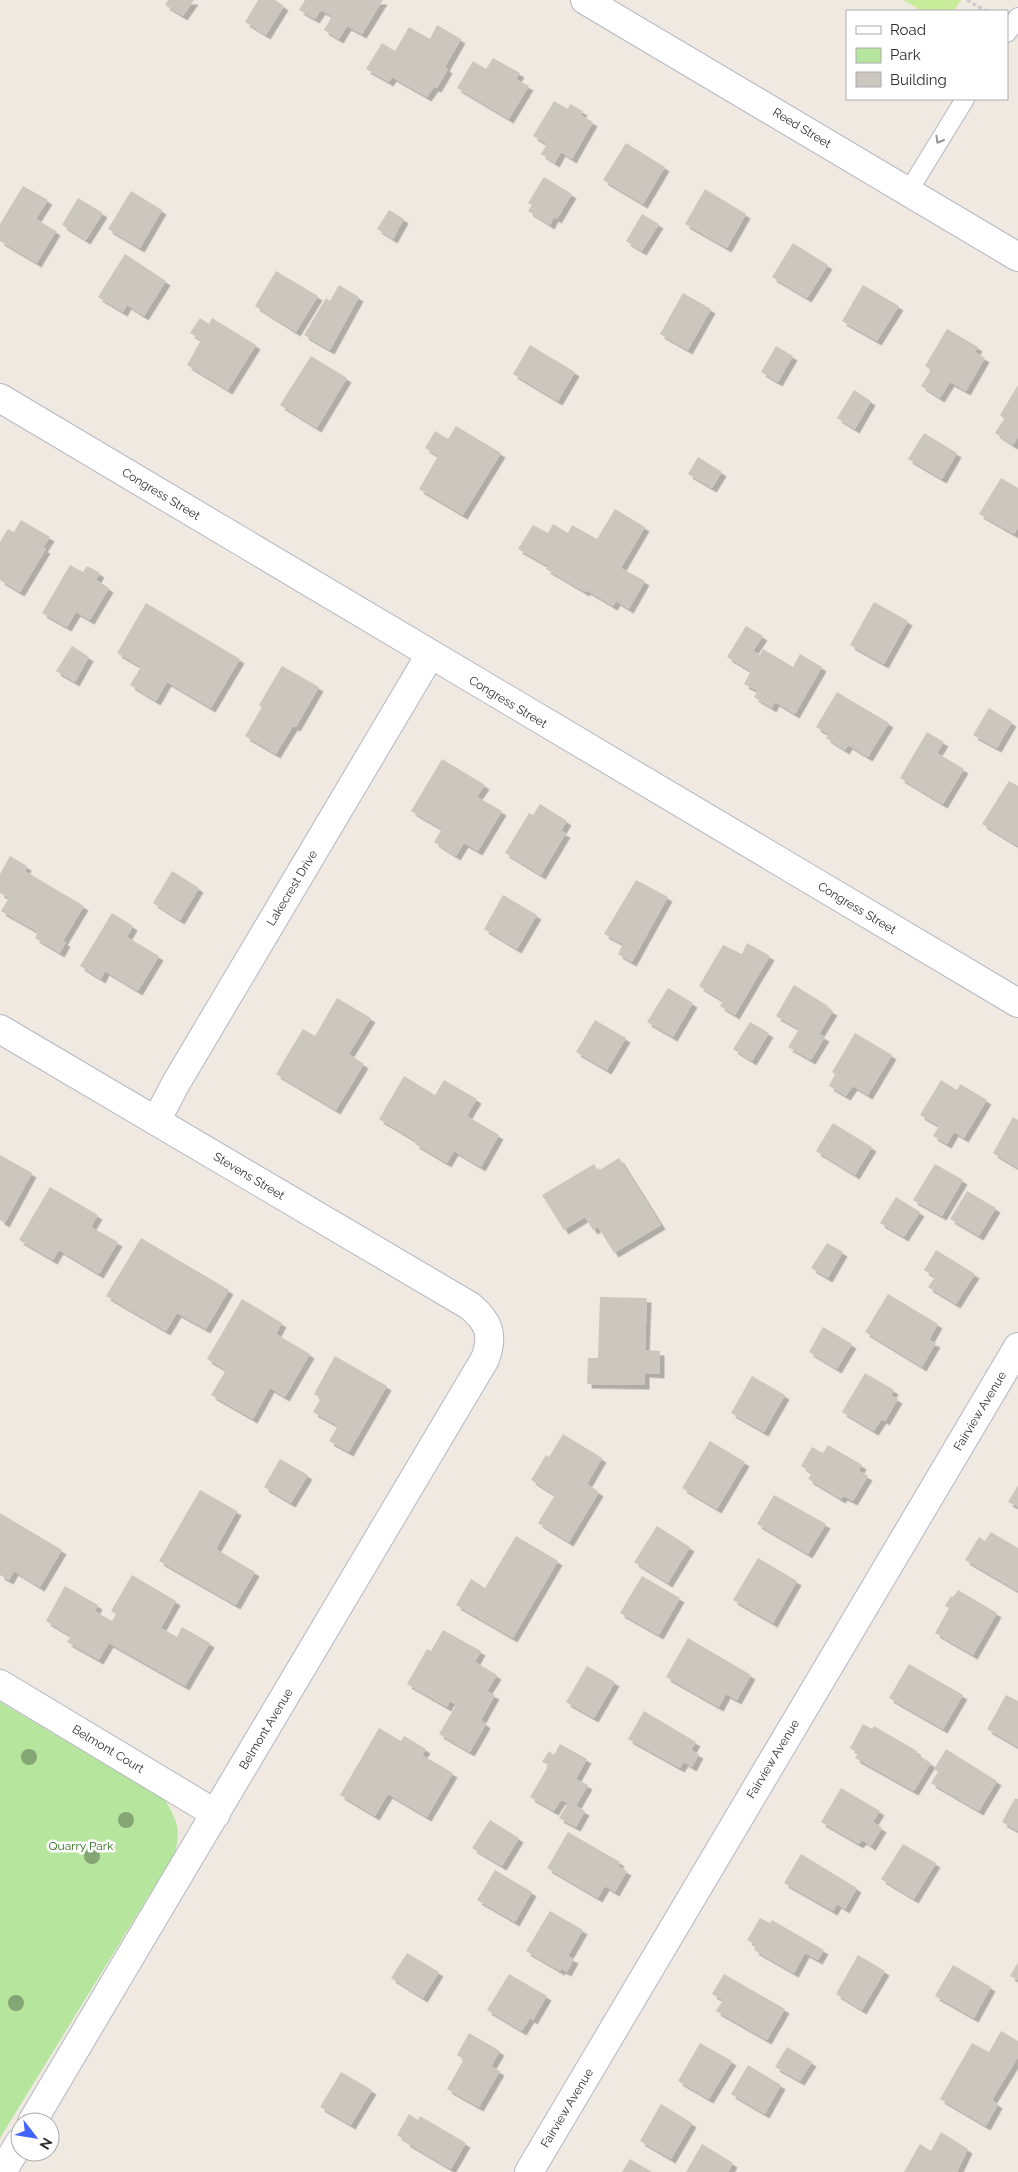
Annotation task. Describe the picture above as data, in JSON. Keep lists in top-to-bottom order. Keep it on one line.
{"streets":{"street":["Reed Street","Congress Street","Lakecrest Drive","Stevens Street","Fairview Avenue","Belmont Avenue","Belmont Court"]},"crossings":[["Congress Street","Lakecrest Drive"],["Lakecrest Drive","Stevens Street"],["Stevens Street","Belmont Avenue"],["Belmont Avenue","Belmont Court"]],"parks":["Quarry Park"],"legend":["Road","Park","Building"],"north":"bottom right"}
